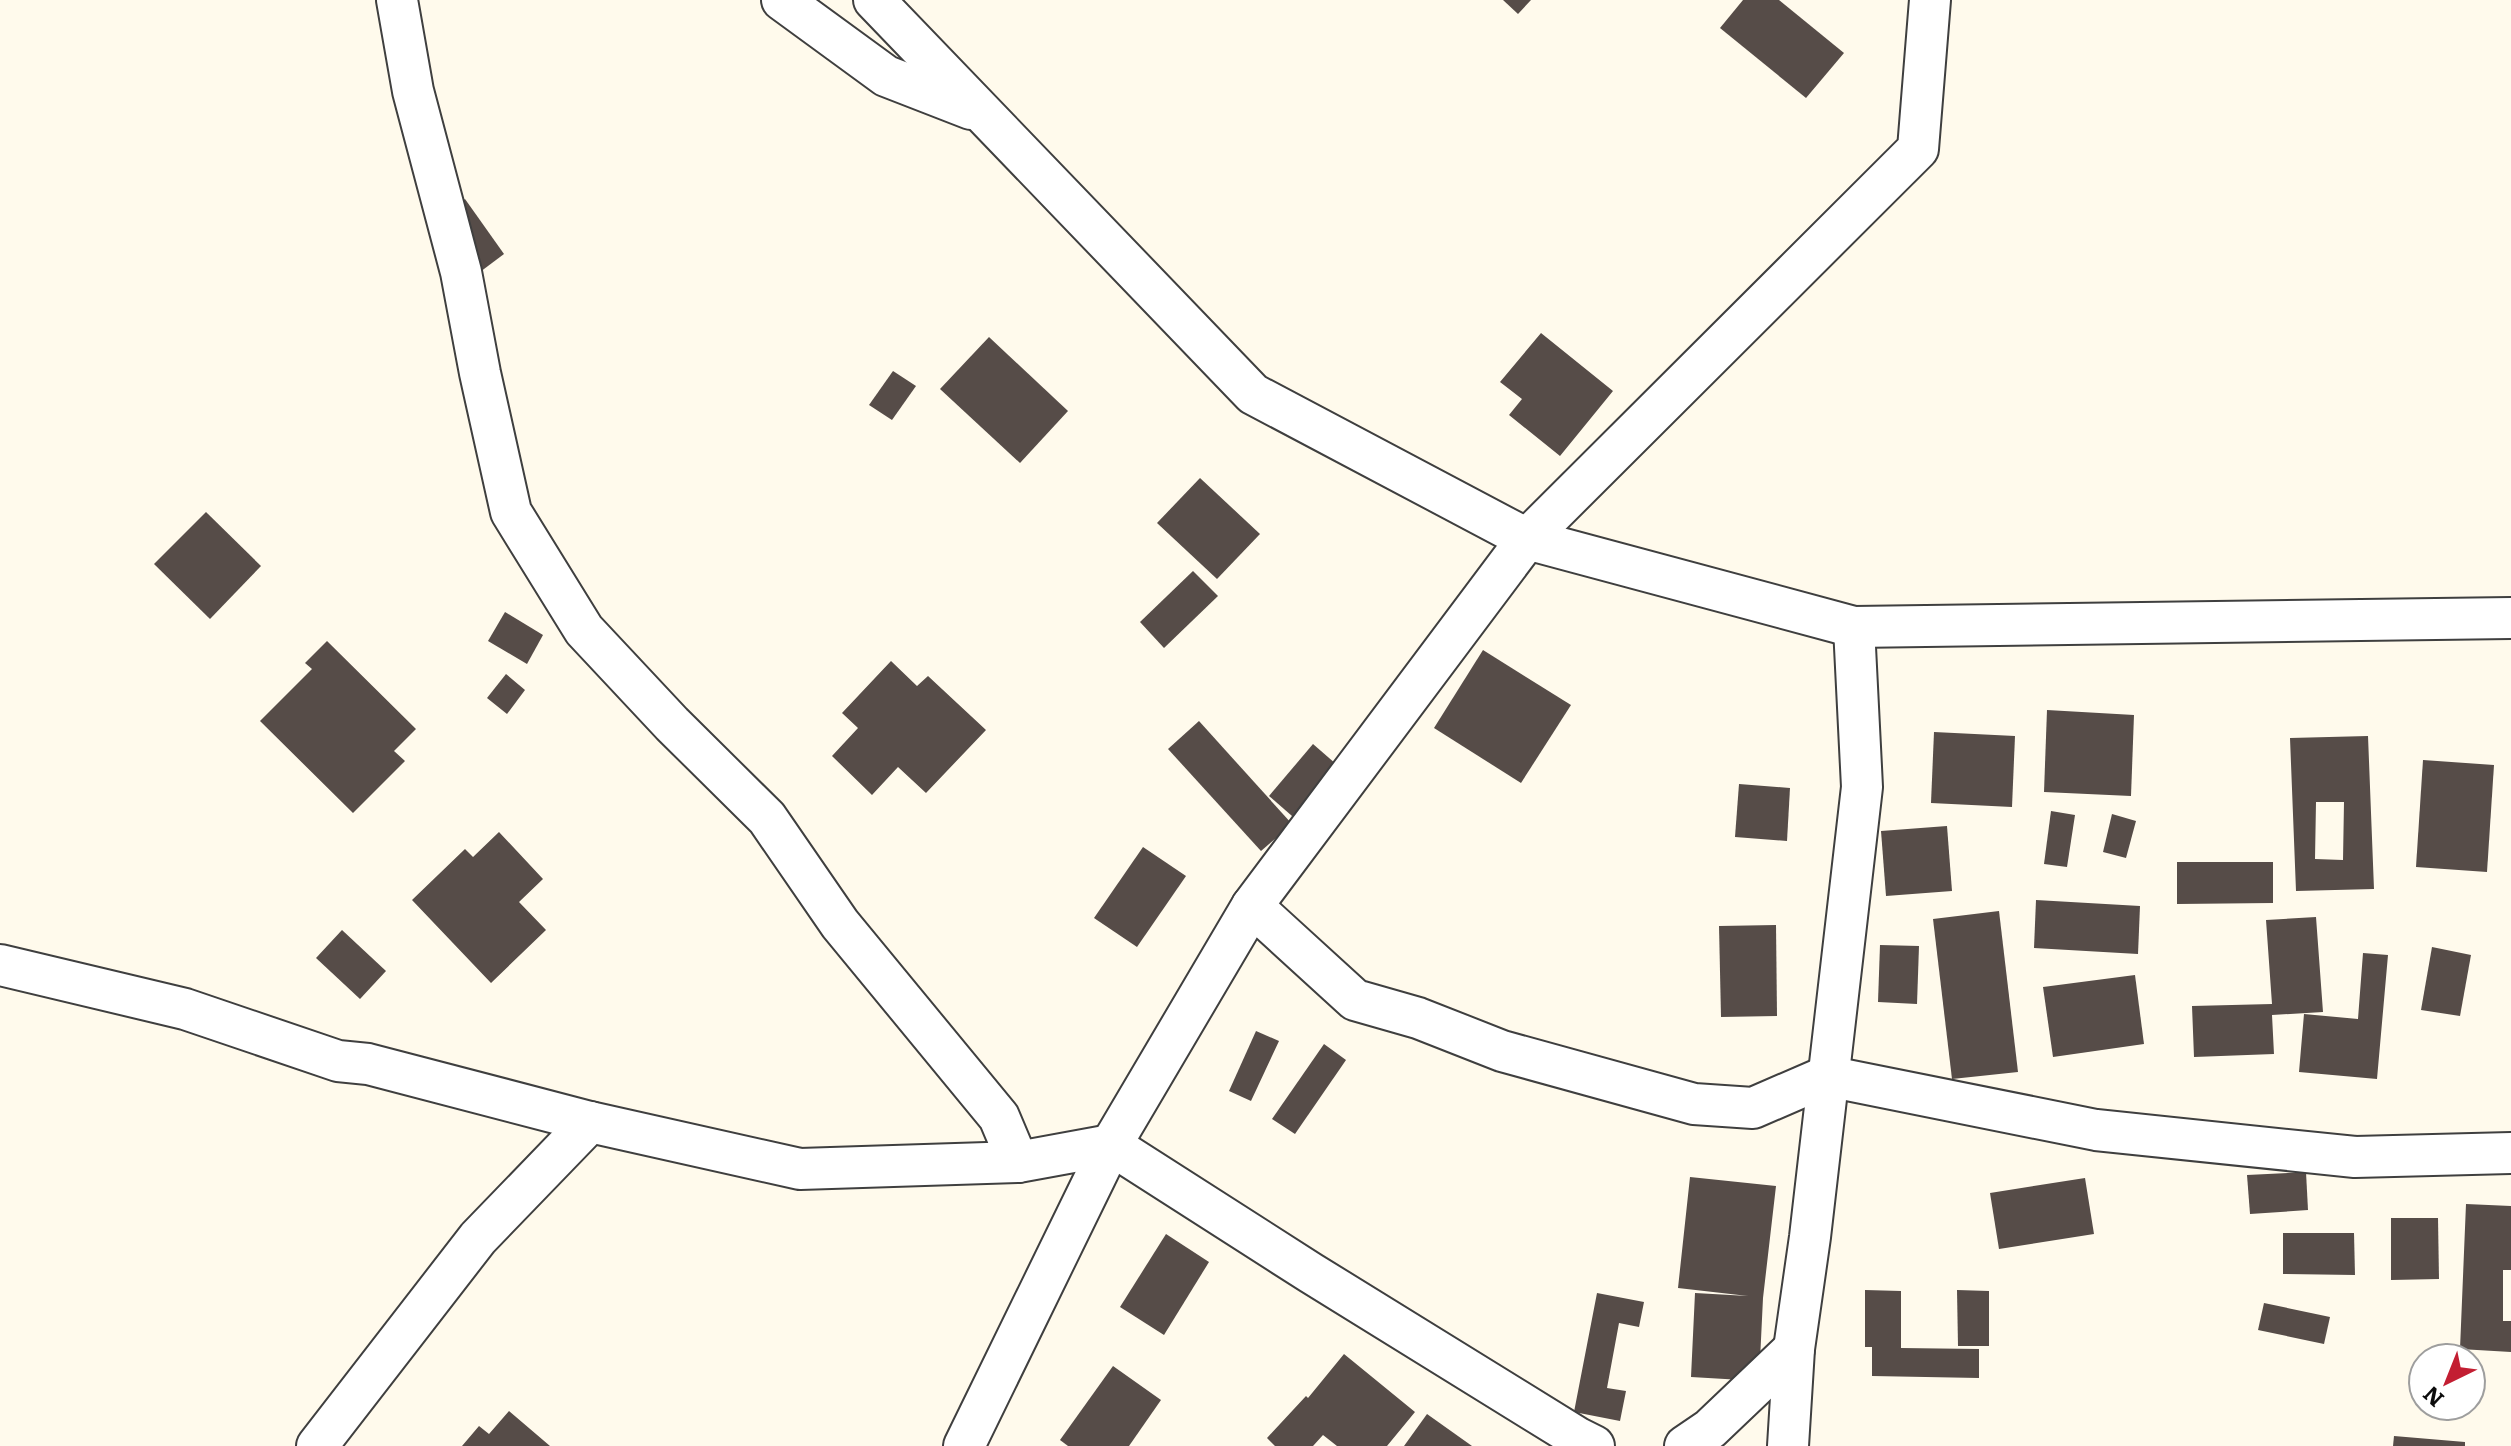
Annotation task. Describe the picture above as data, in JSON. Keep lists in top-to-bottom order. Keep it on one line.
{"north":"bottom left"}
